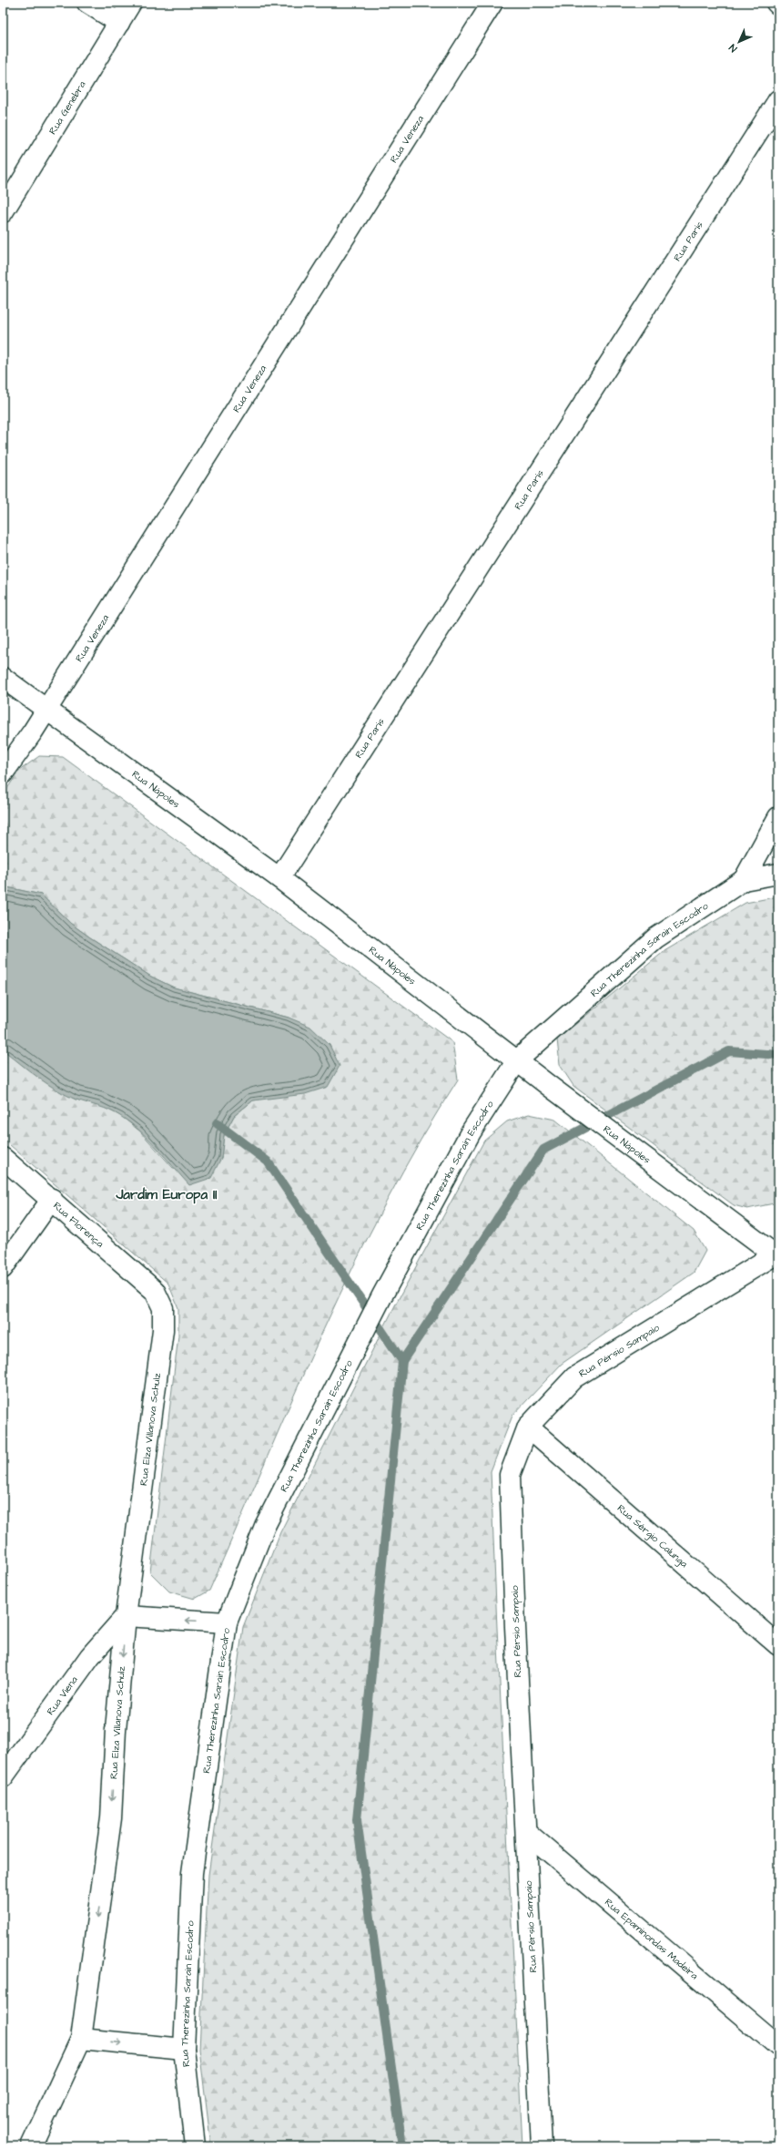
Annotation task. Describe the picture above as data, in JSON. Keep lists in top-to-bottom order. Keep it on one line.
{"streets":{"street":["Rua Genebra","Rua Veneza","Rua Paris","Rua Nápoles","Rua Therezinha Sarain Escodro","Rua Florença","Rua Pérsio Sampaio","Rua Elza Villanova Schulz","Rua Sérgio Calunga","Rua Viena","Rua Epaminondas Madeira"]},"crossings":[["Rua Veneza","Rua Nápoles"],["Rua Paris","Rua Nápoles"],["Rua Nápoles","Rua Therezinha Sarain Escodro"],["Rua Nápoles","Rua Pérsio Sampaio"],["Rua Florença","Rua Elza Villanova Schulz"],["Rua Pérsio Sampaio","Rua Sérgio Calunga"],["Rua Pérsio Sampaio","Rua Epaminondas Madeira"],["Rua Elza Villanova Schulz","Rua Viena"]],"one_way":["Rua Elza Villanova Schulz"],"districts":["Jardim Europa II"],"north":"bottom left"}
